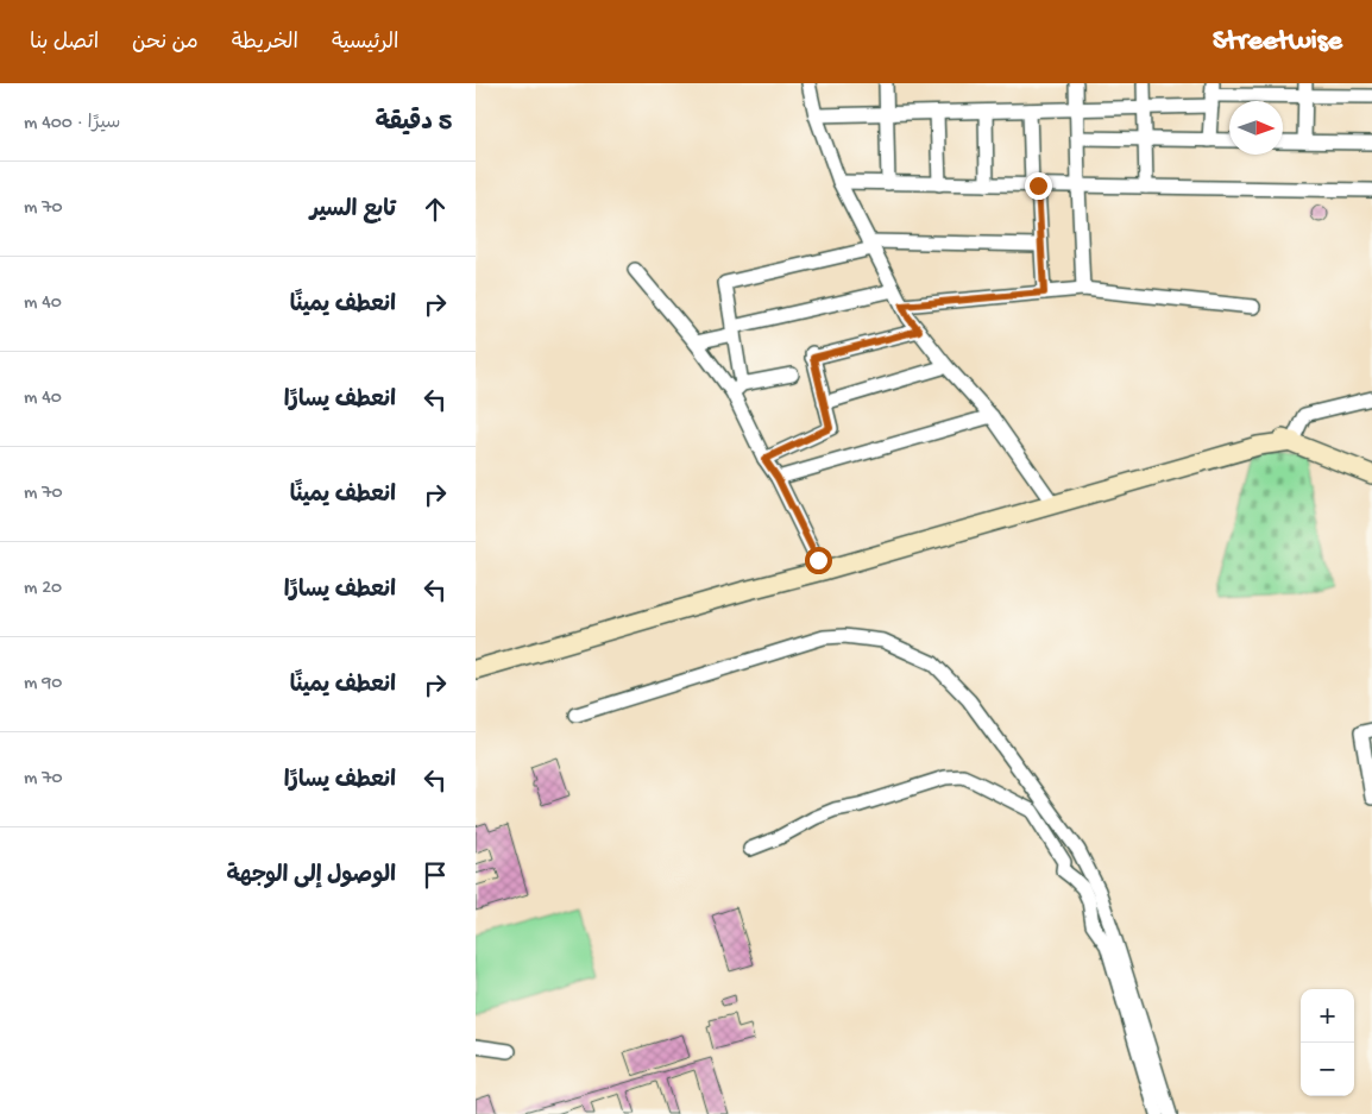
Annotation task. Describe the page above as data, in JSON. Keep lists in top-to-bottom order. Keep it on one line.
{"north":"right","page":{"header":"Streetwise","nav":["الرئيسية","الخريطة","من نحن","اتصل بنا"],"heading":["5 دقيقة","سيرًا · 400 m"],"list":[["تابع السير","70 m"],["انعطف يمينًا","40 m"],["انعطف يسارًا","40 m"],["انعطف يمينًا","70 m"],["انعطف يسارًا","20 m"],["انعطف يمينًا","90 m"],["انعطف يسارًا","70 m"],"الوصول إلى الوجهة"],"map_buttons":["+","−"]}}
